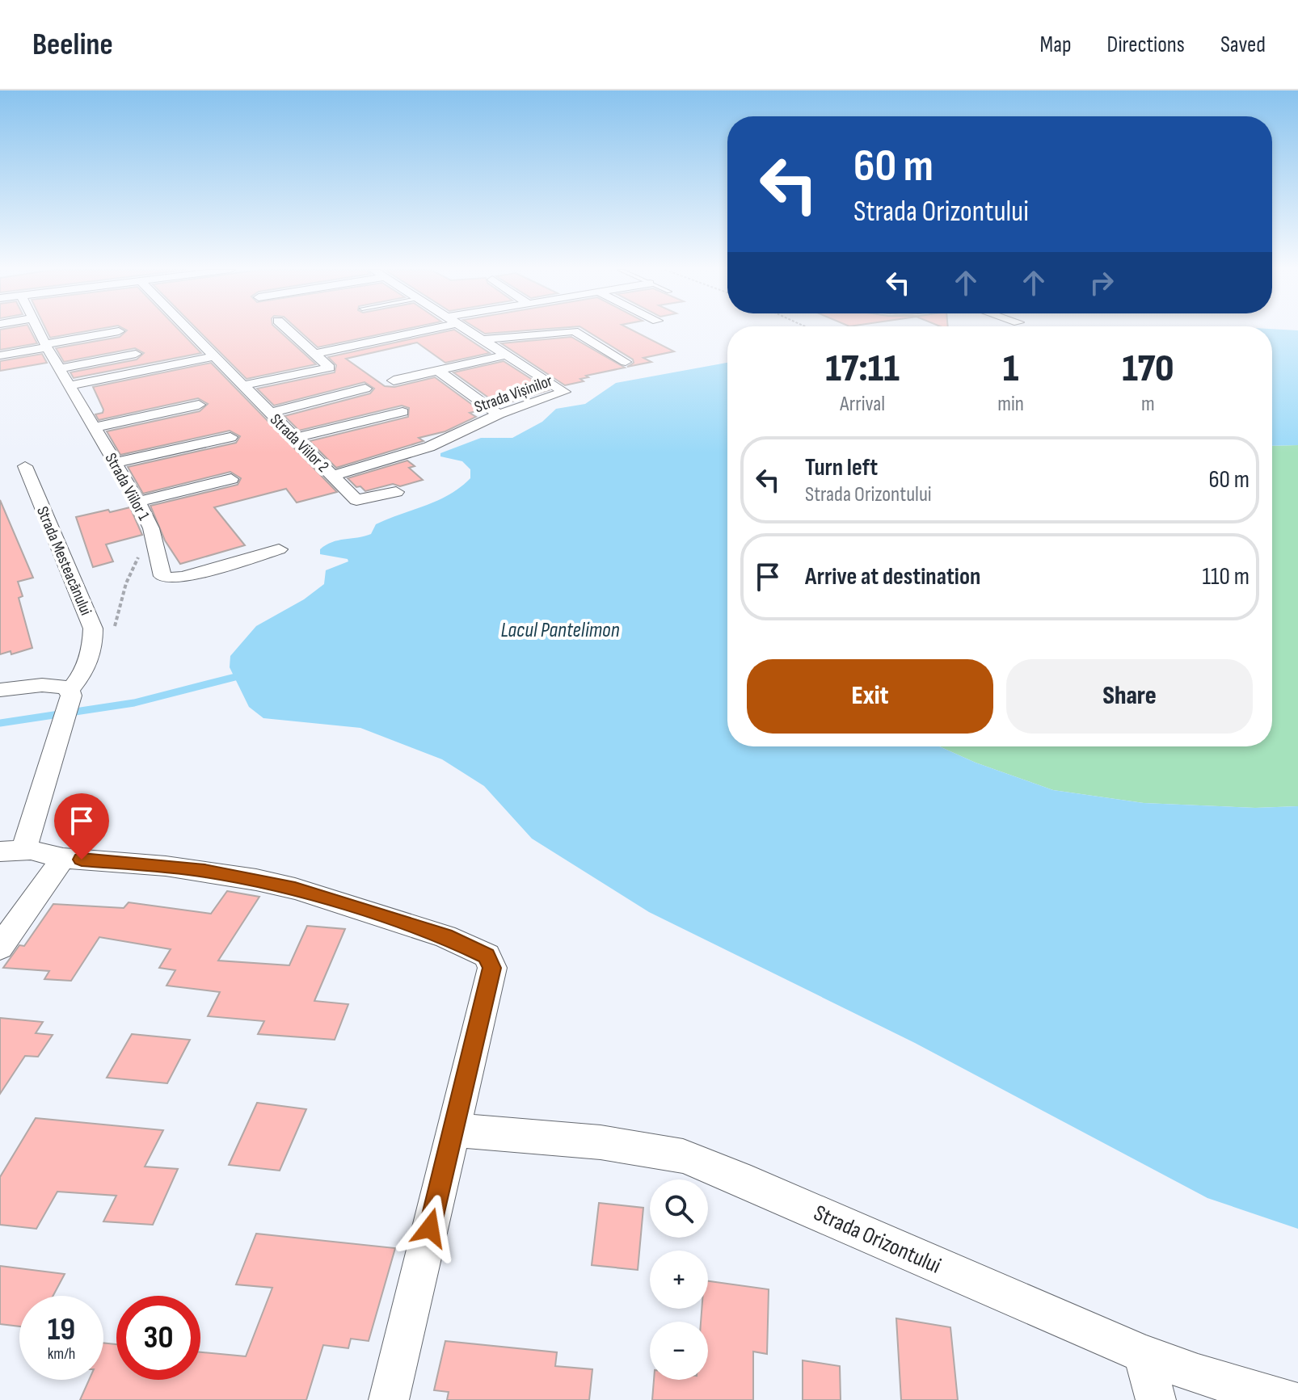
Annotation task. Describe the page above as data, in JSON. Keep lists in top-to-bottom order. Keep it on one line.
{"streets":{"street":["Strada Vișinilor","Strada Viilor 2","Strada Viilor 1","Strada Mesteacănului","Strada Orizontului"]},"crossings":[["Strada Vișinilor","Strada Viilor 2"]],"water":["Lacul Pantelimon"],"page":{"header":"Beeline","nav":["Map","Directions","Saved"],"turn":["60 m","Strada Orizontului"],"eta":["17:11","Arrival","1","min","170","m"],"list":[{"name":"Turn left","note":"Strada Orizontului","value":"60 m"},{"name":"Arrive at destination","value":"110 m"}],"buttons":["Exit","Share"],"map_buttons":["+","−"],"speed":"19 km/h","limit":"30"}}
